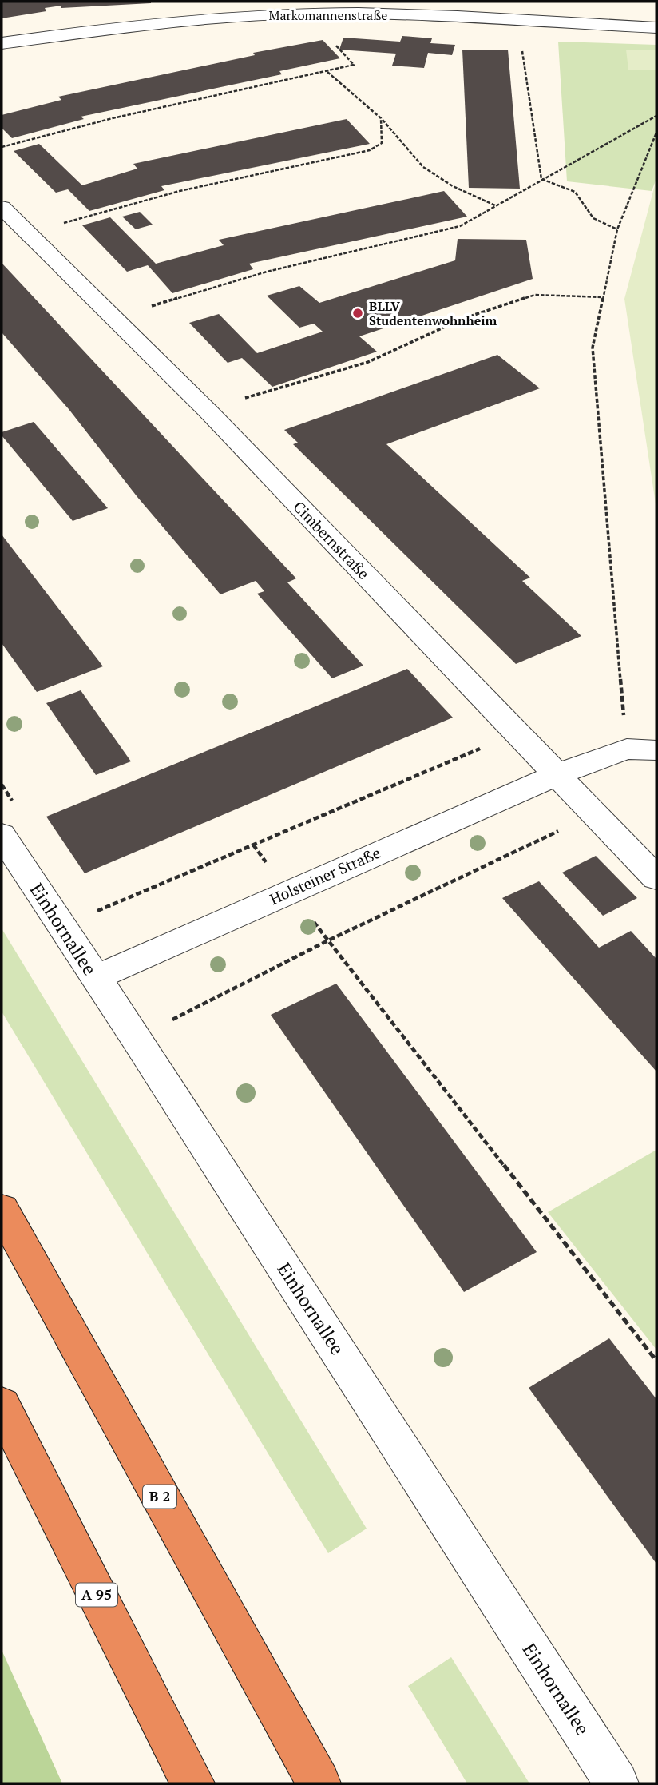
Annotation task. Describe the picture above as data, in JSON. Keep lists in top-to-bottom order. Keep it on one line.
{"streets":{"highway":["B 2","A 95"],"street":["Markomannenstraße","Cimbernstraße","Holsteiner Straße","Einhornallee"]},"crossings":[["Cimbernstraße","Holsteiner Straße"],["Holsteiner Straße","Einhornallee"]],"places":["BLLV Studentenwohnheim"]}
